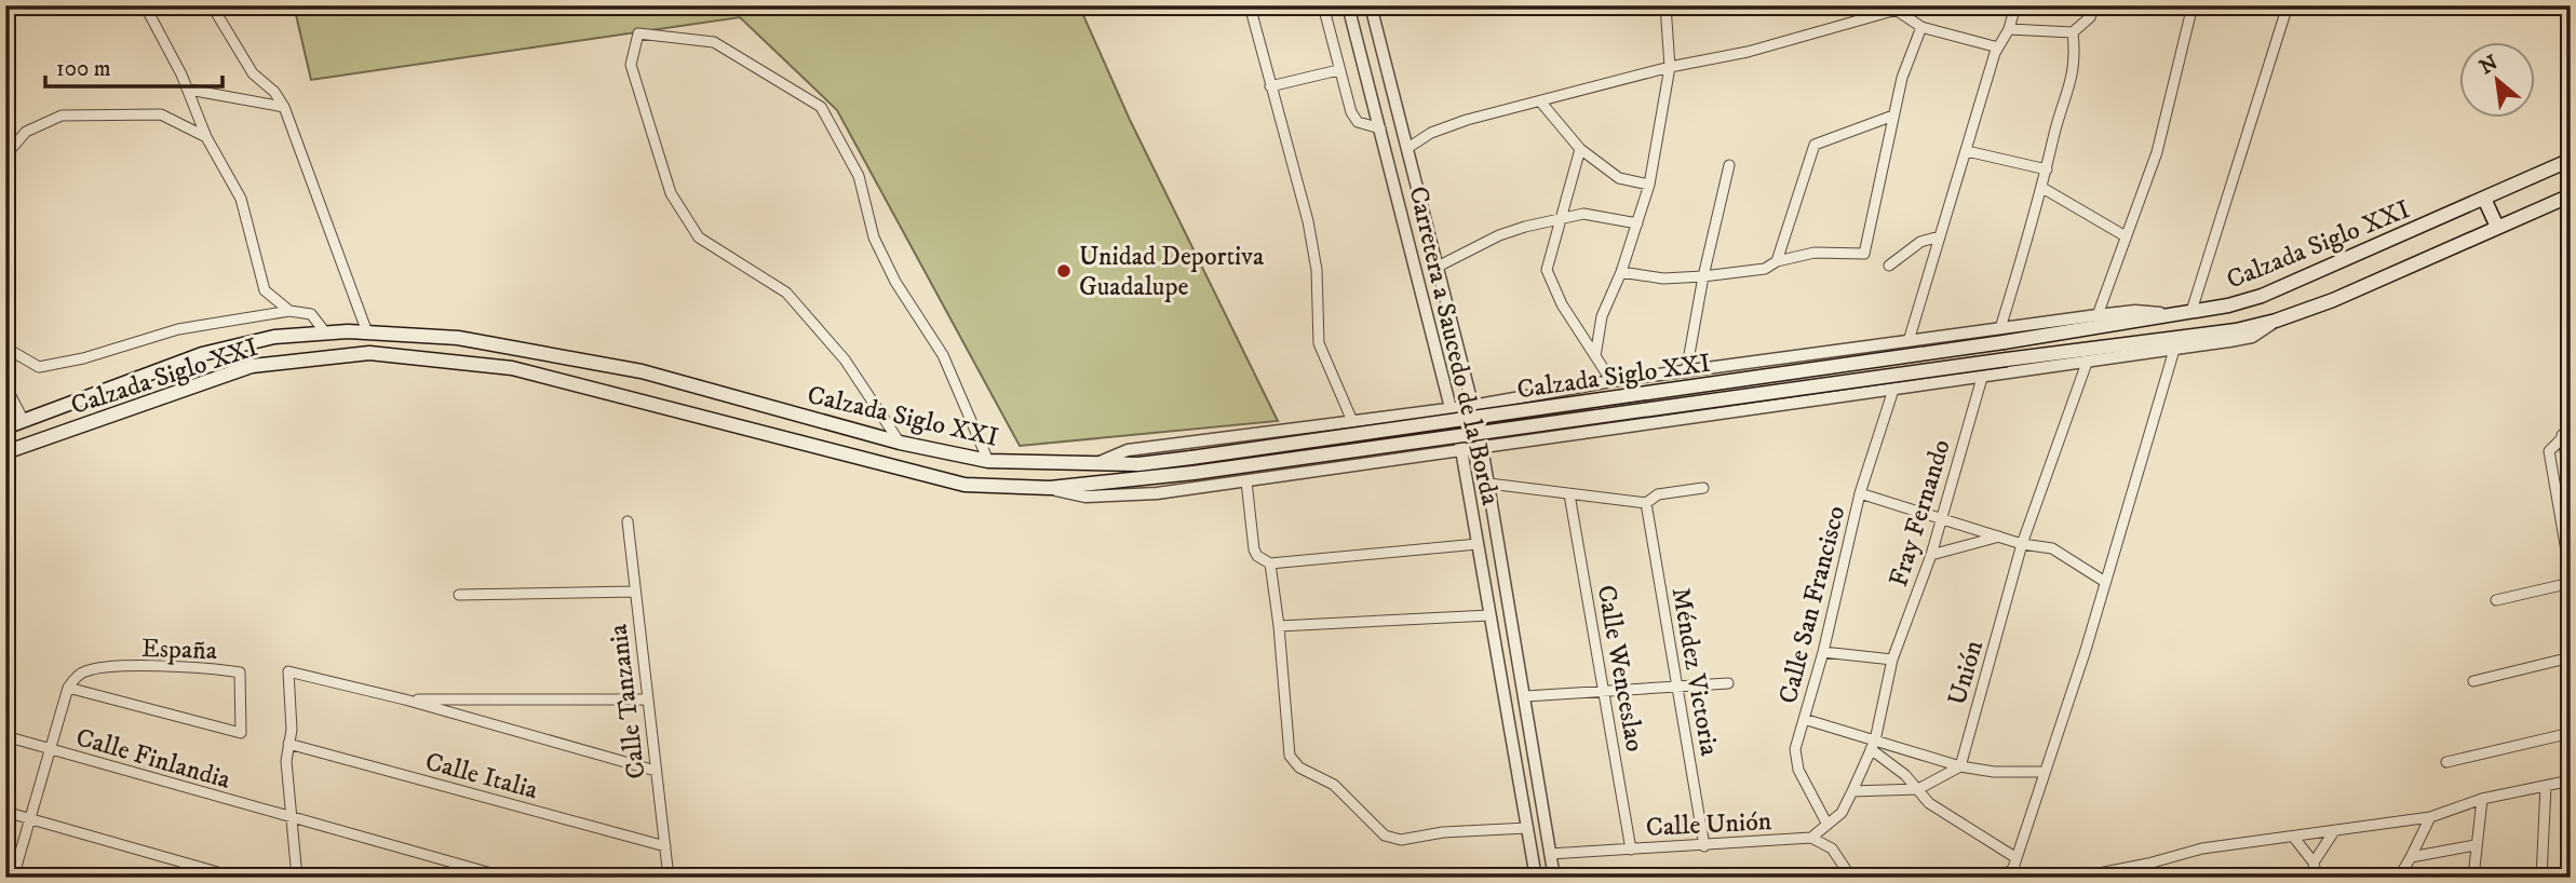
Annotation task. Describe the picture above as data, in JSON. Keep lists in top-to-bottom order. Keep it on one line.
{"streets":{"main road":["Calzada Siglo XXI"],"street":["Carretera a Saucedo de la Borda","Fray Fernando","Calle San Francisco","España","Calle Wenceslao","Méndez Victoria","Unión","Calle Tanzania","Calle Finlandia","Calle Italia","Calle Unión"]},"crossings":[["Calzada Siglo XXI","Carretera a Saucedo de la Borda"],["Calzada Siglo XXI","Fray Fernando"],["Calzada Siglo XXI","Calle San Francisco"],["Calzada Siglo XXI","Unión"],["Carretera a Saucedo de la Borda","Calle Unión"],["Fray Fernando","Calle San Francisco"],["Fray Fernando","Calle Unión"],["Calle Wenceslao","Calle Unión"],["Méndez Victoria","Calle Unión"],["Calle Tanzania","Calle Italia"]],"places":["Unidad Deportiva Guadalupe"],"scale_bar":"100 m","north":"top left"}
